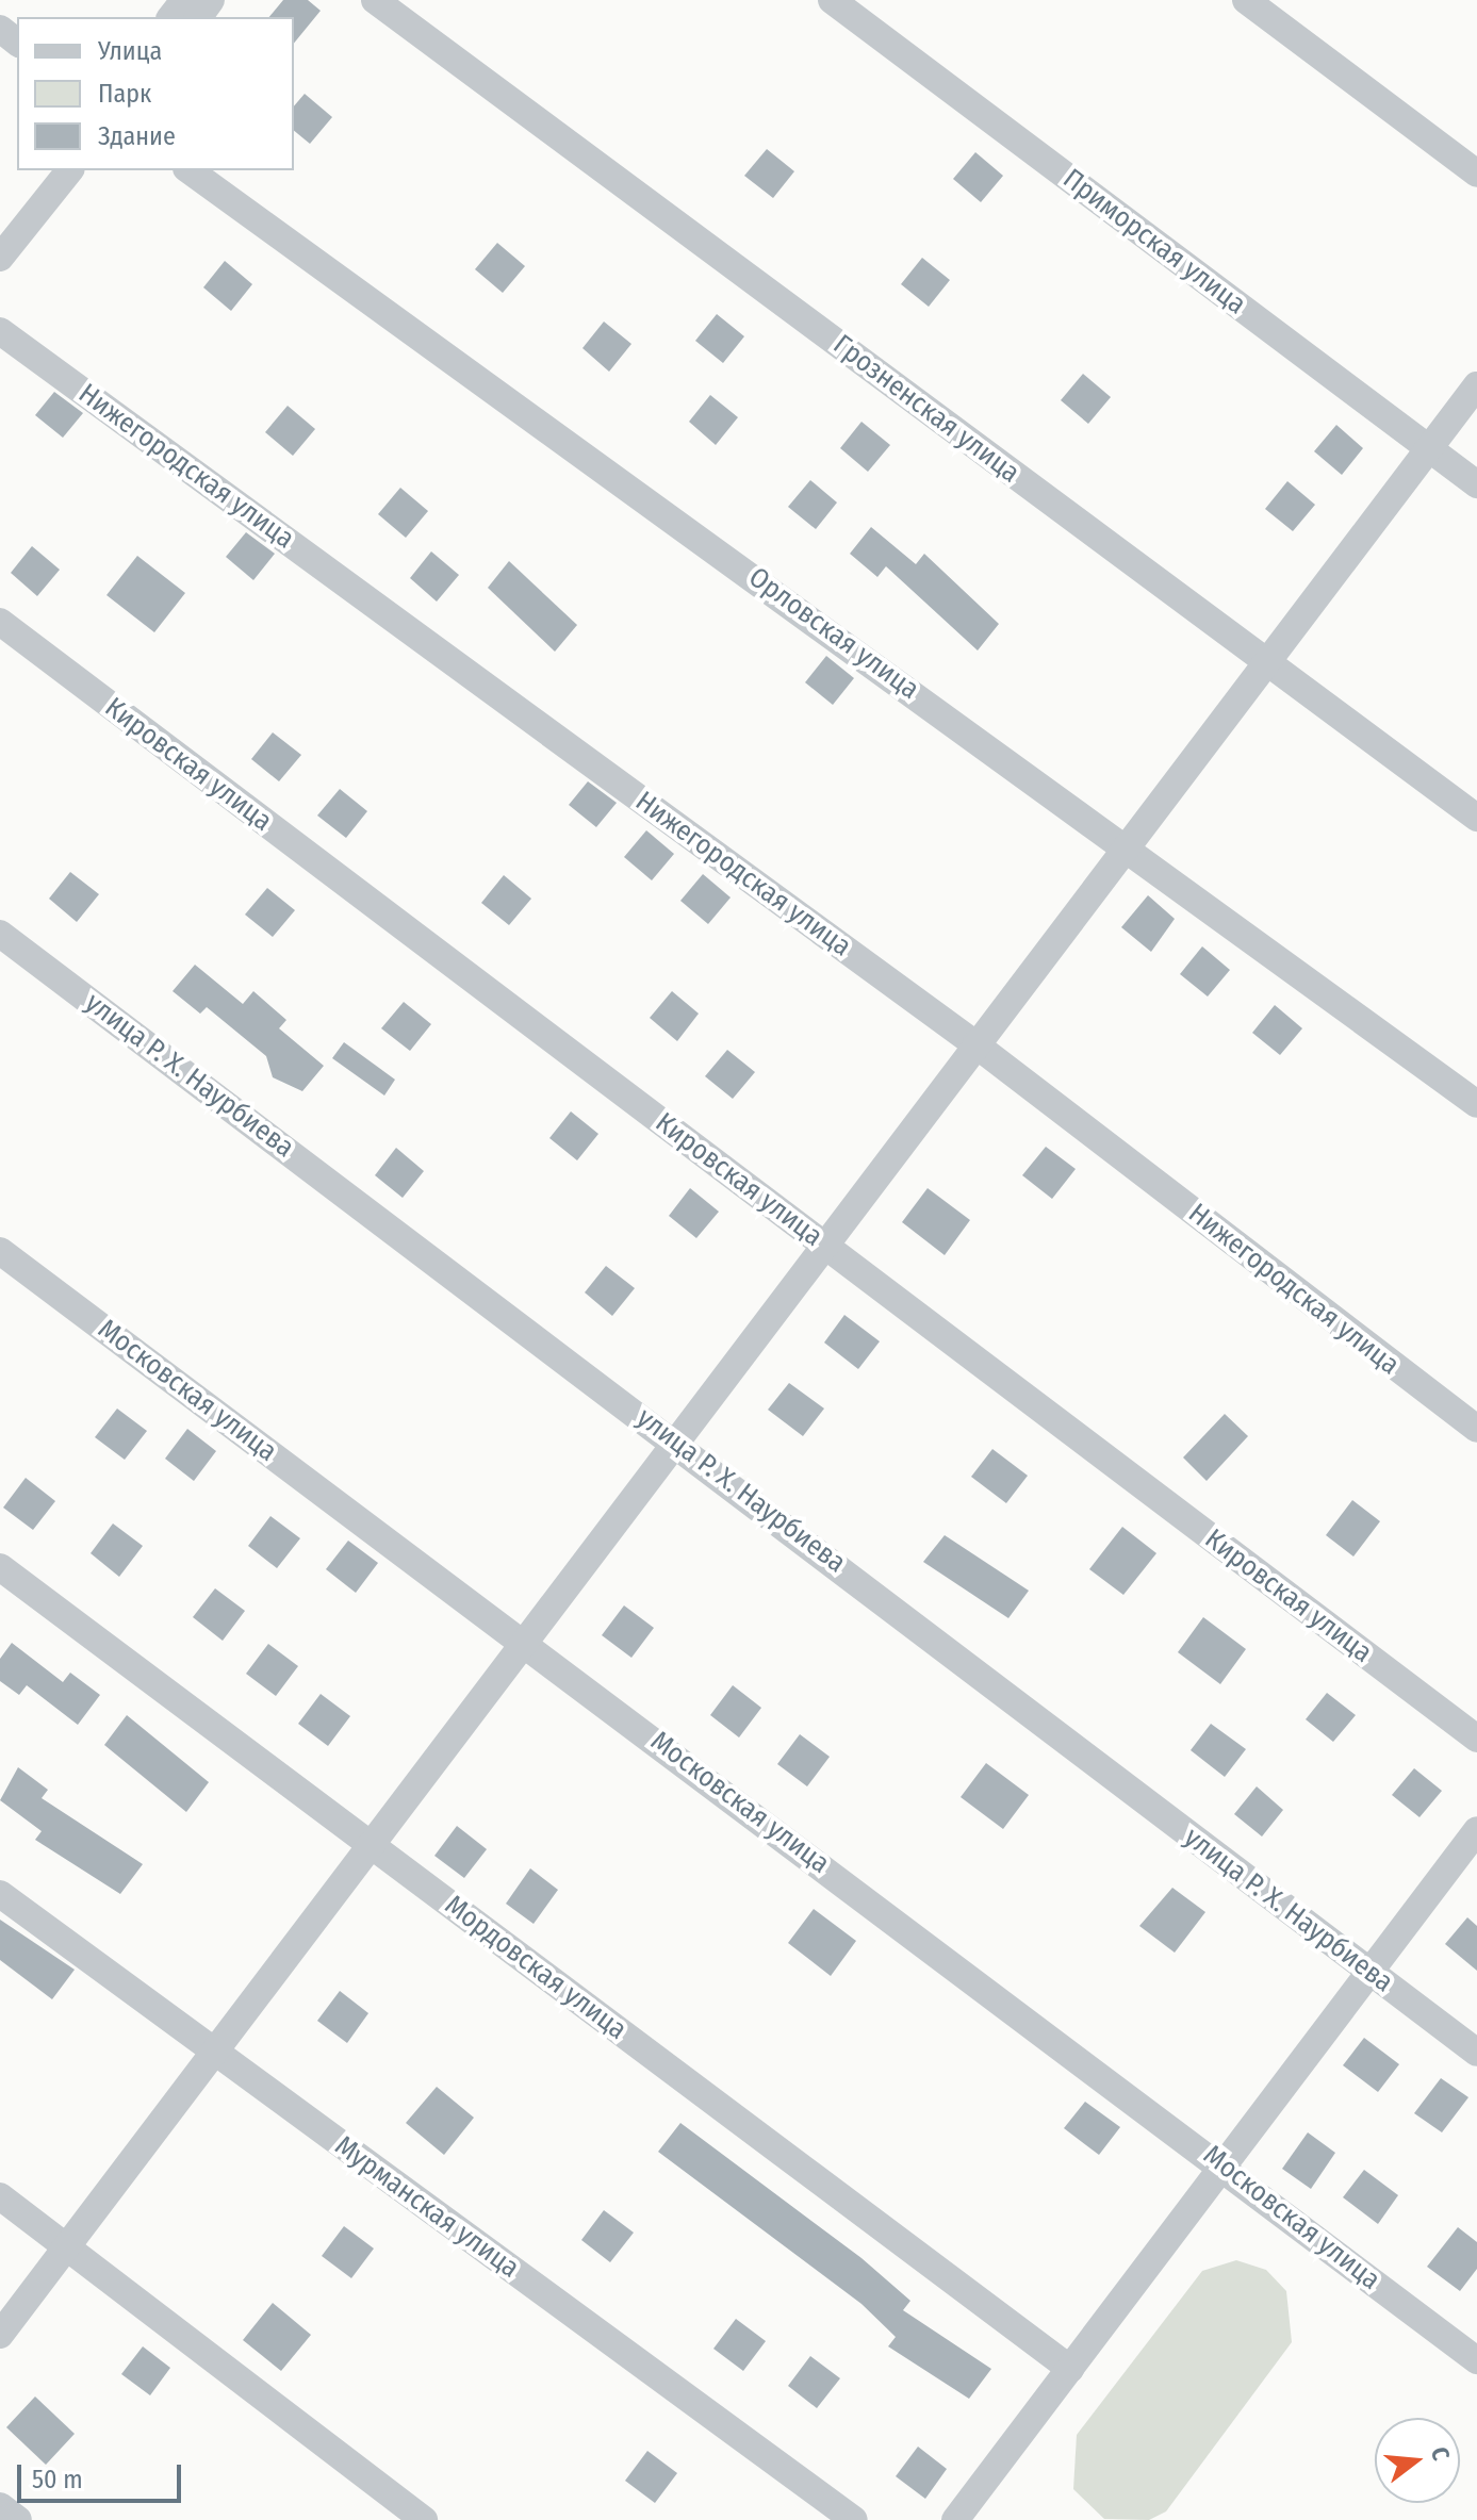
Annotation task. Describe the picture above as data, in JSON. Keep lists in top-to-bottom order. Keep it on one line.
{"streets":{"street":["Приморская улица","Грозненская улица","Нижегородская улица","Орловская улица","Кировская улица","улица Р. Х. Наурбиева","Московская улица","Мордовская улица","Мурманская улица"]},"legend":["Улица","Парк","Здание"],"scale_bar":"50 m","north":"right"}
